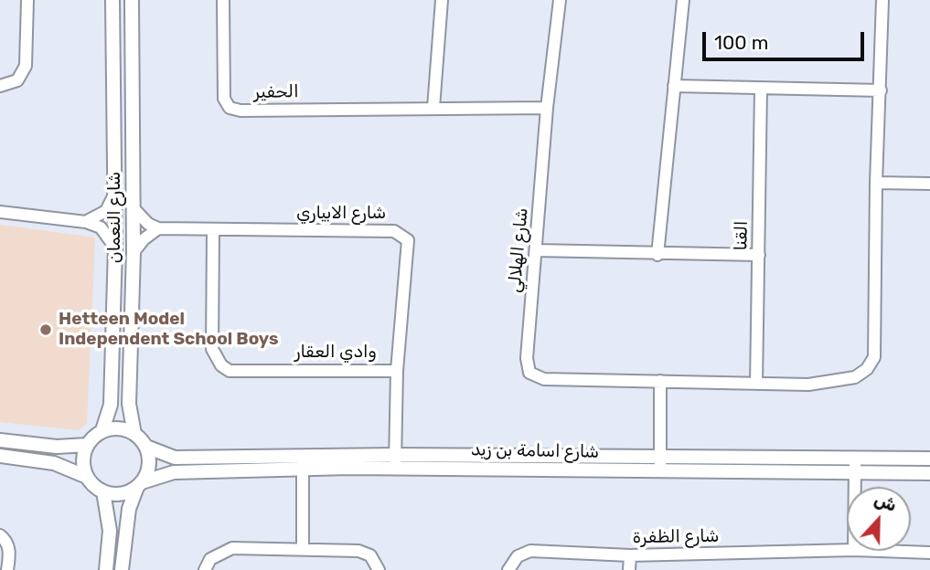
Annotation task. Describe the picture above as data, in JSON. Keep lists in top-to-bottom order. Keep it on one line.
{"streets":{"street":["الحفير","شارع الابياري","شارع النعمان","القنا","شارع الهلالي","وادي العقار","شارع اسامة بن زيد","شارع الظفرة"]},"crossings":[["الحفير","شارع الهلالي"],["شارع الابياري","وادي العقار"],["شارع الابياري","شارع اسامة بن زيد"],["شارع النعمان","شارع اسامة بن زيد"],["القنا","شارع الهلالي"]],"places":["Hetteen Model Independent School Boys"],"scale_bar":"100 m","north":"top"}
